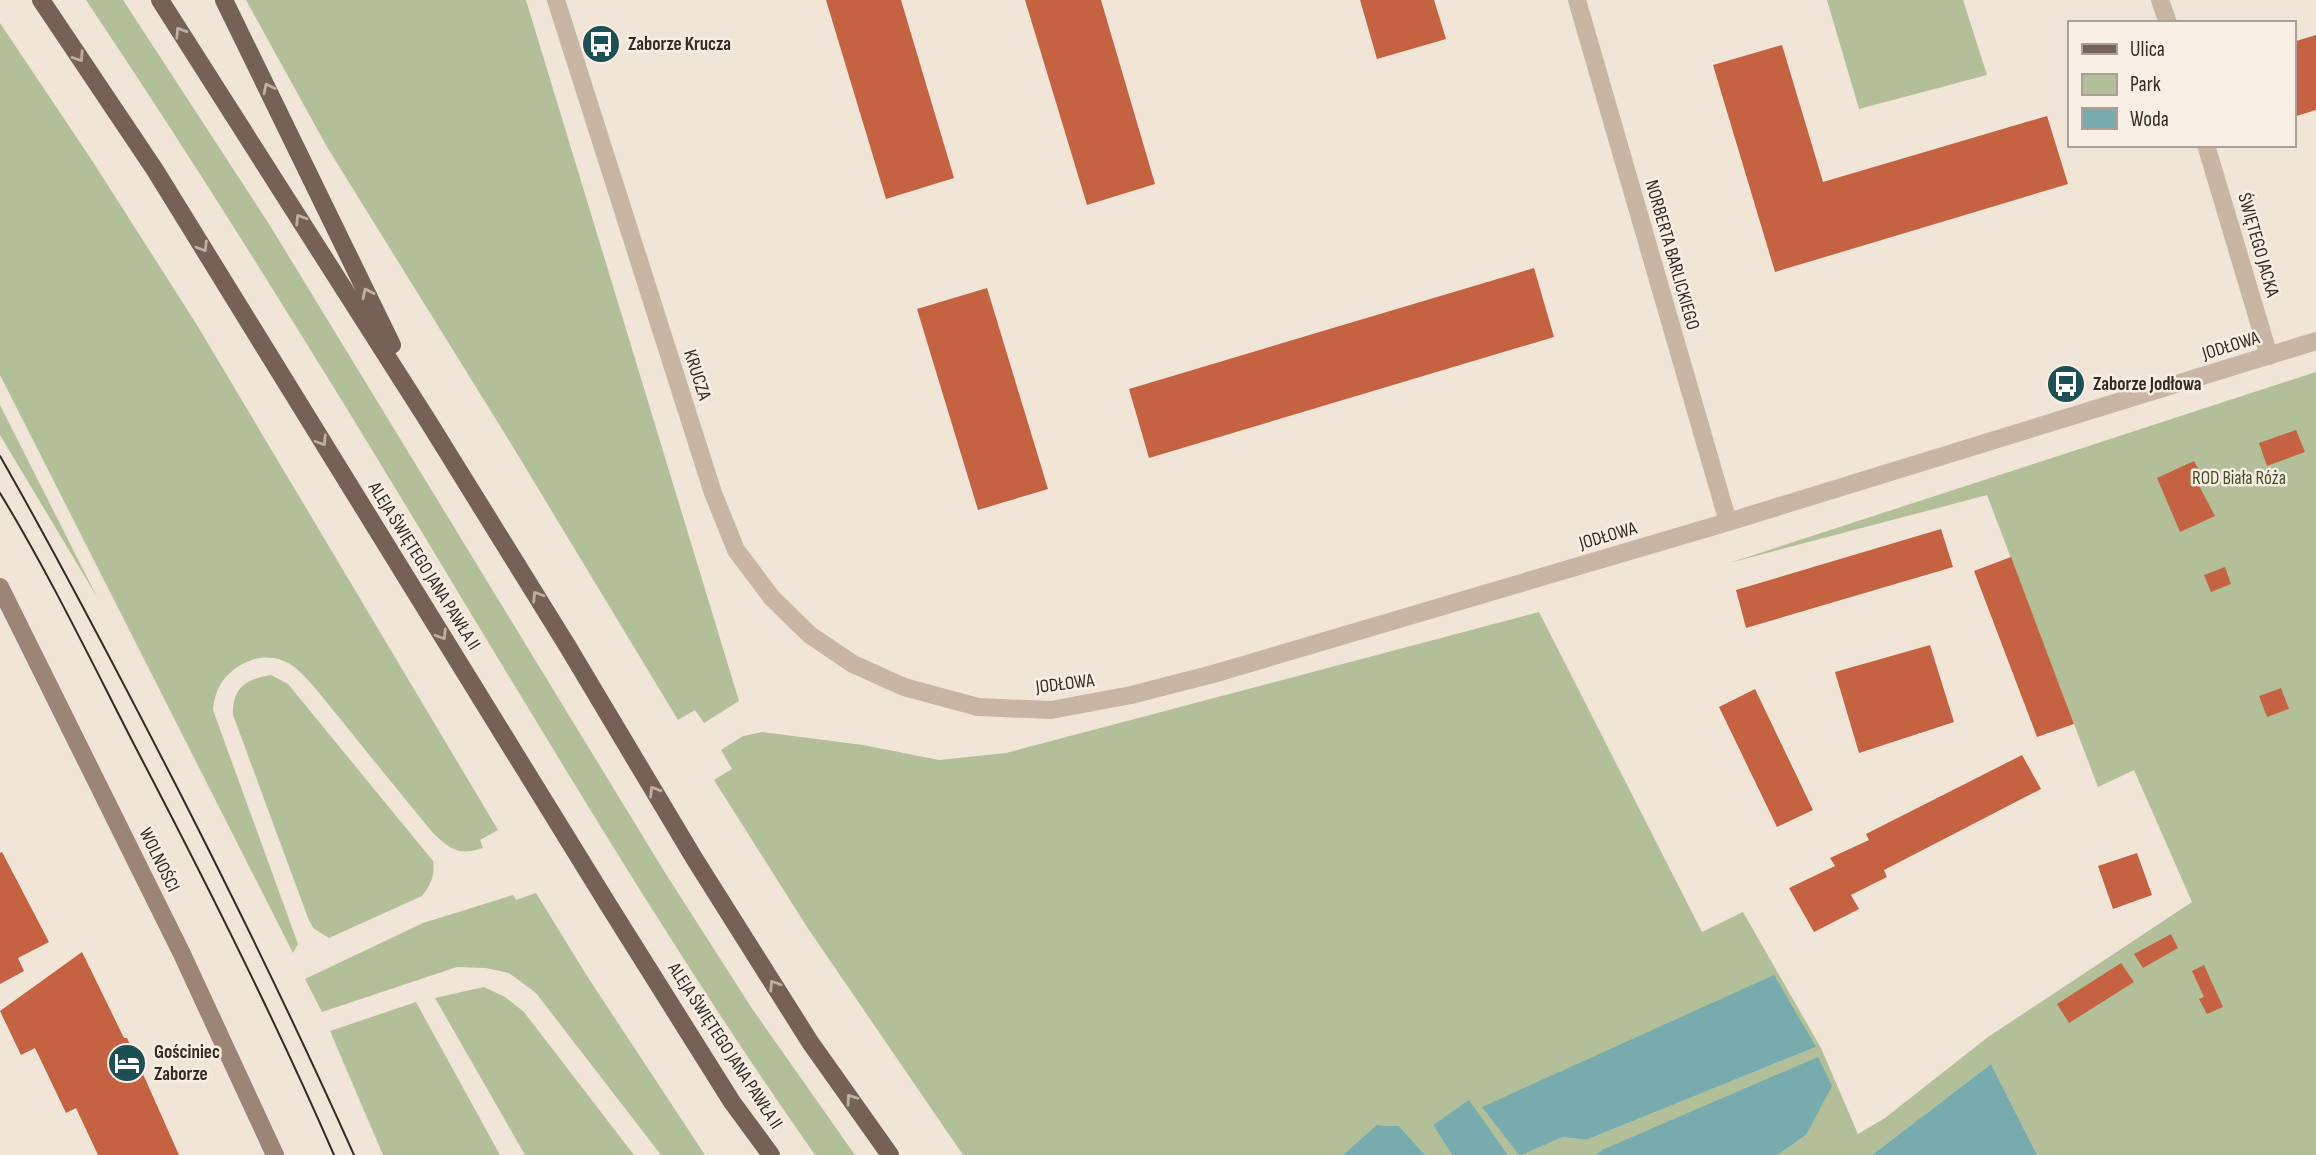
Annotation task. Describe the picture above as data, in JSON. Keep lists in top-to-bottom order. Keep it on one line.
{"streets":{"main road":["ALEJA ŚWIĘTEGO JANA PAWŁA II"],"street":["ŚWIĘTEGO JACKA","NORBERTA BARLICKIEGO","JODŁOWA","KRUCZA","WOLNOŚCI"]},"crossings":[["ŚWIĘTEGO JACKA","JODŁOWA"],["NORBERTA BARLICKIEGO","JODŁOWA"],["JODŁOWA","KRUCZA"]],"parks":["ROD Biała Róża"],"places":{"bus stop":["Zaborze Krucza","Zaborze Jodłowa"],"hotel":["Gościniec Zaborze"]},"legend":["Ulica","Park","Woda"]}
